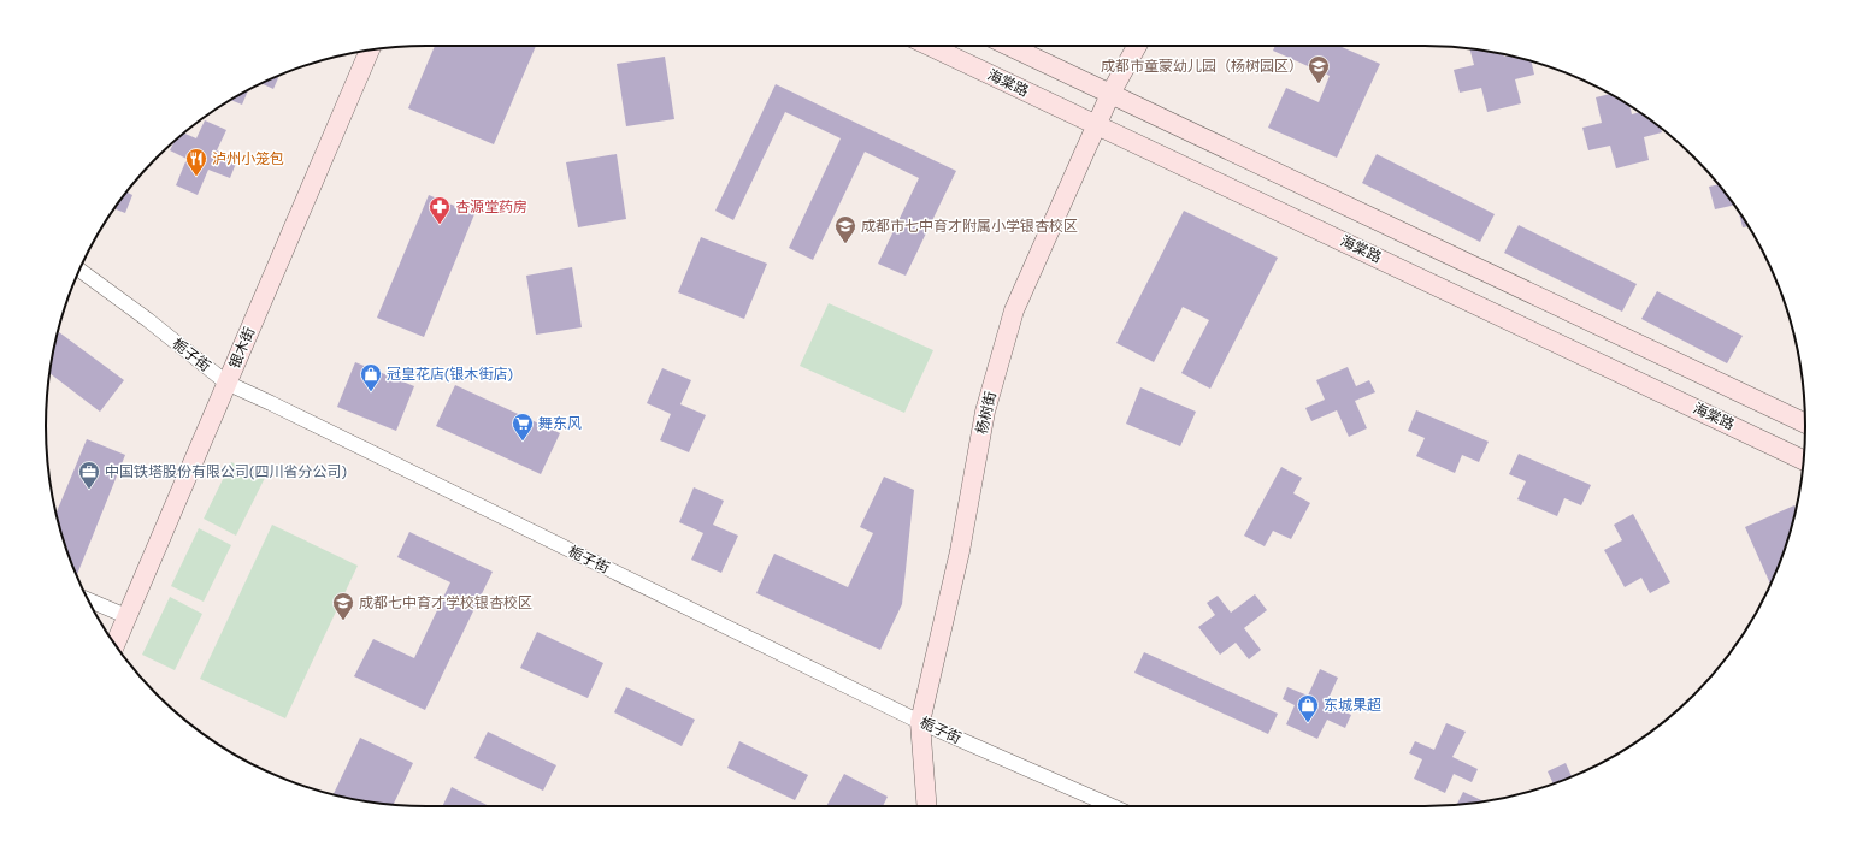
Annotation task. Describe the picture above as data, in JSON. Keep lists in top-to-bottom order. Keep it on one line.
{"streets":{"main road":["海棠路","银木街","杨树街"],"street":["栀子街"]},"crossings":[["海棠路","杨树街"],["银木街","栀子街"],["栀子街","杨树街"]],"places":{"school or university":["成都市童蒙幼儿园（杨树园区）","成都市七中育才附属小学银杏校区","成都七中育才学校银杏校区"],"restaurant":["泸州小笼包"],"pharmacy":["杏源堂药房"],"shop":["冠皇花店(银木街店)","东城果超"],"supermarket":["舞东风"],"office":["中国铁塔股份有限公司(四川省分公司)"]}}
